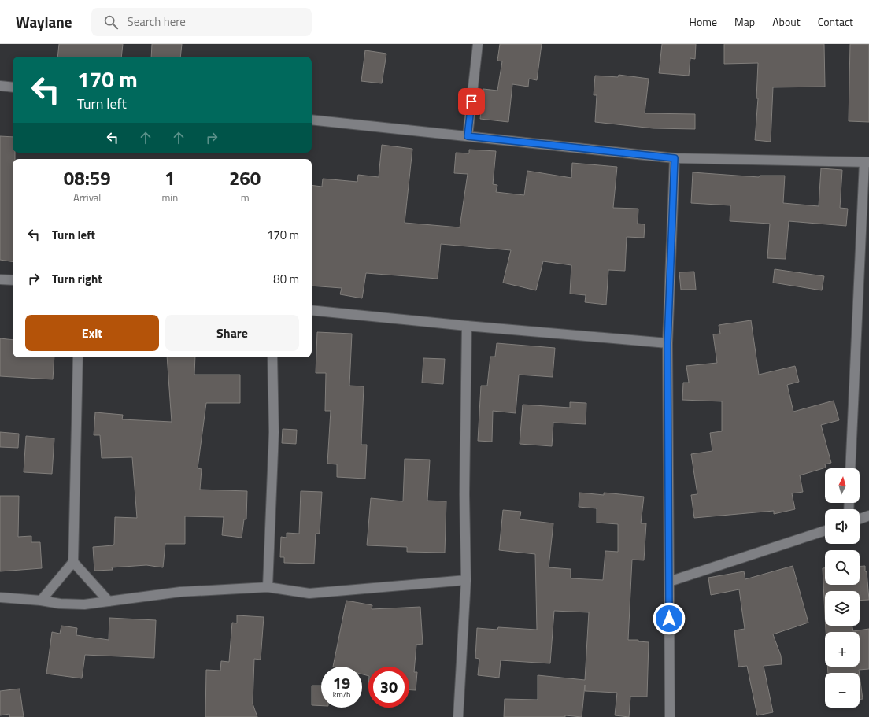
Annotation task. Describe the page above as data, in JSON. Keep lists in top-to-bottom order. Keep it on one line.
{"north":"top","page":{"header":"Waylane","search":"Search here","nav":["Home","Map","About","Contact"],"turn":["170 m","Turn left"],"eta":["08:59","Arrival","1","min","260","m"],"list":[{"name":"Turn left","value":"170 m"},{"name":"Turn right","value":"80 m"}],"buttons":["Exit","Share"],"map_buttons":["+","−"],"speed":"19 km/h","limit":"30"}}
